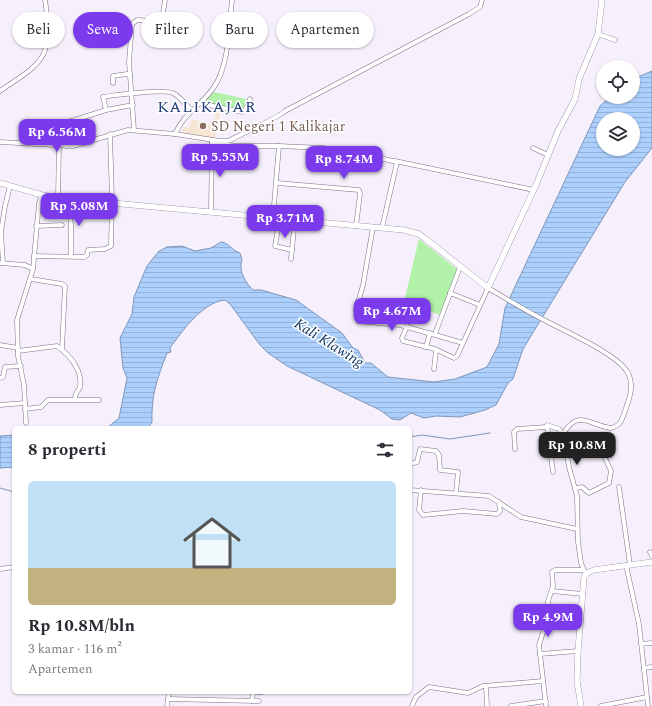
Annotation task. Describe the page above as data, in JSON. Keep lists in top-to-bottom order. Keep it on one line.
{"districts":["KALIKAJAR"],"water":["Kali Klawing"],"places":["SD Negeri 1 Kalikajar"],"page":{"chip":["Beli","Sewa","Filter","Baru","Apartemen"],"price":["Rp 6.56M","Rp 5.55M","Rp 8.74M","Rp 5.08M","Rp 3.71M","Rp 4.67M","Rp 10.8M","Rp 4.9M"],"heading":"8 properti","list":[{"name":"Rp 10.8M/bln","note":"3 kamar · 116 m² · Apartemen"}]}}
